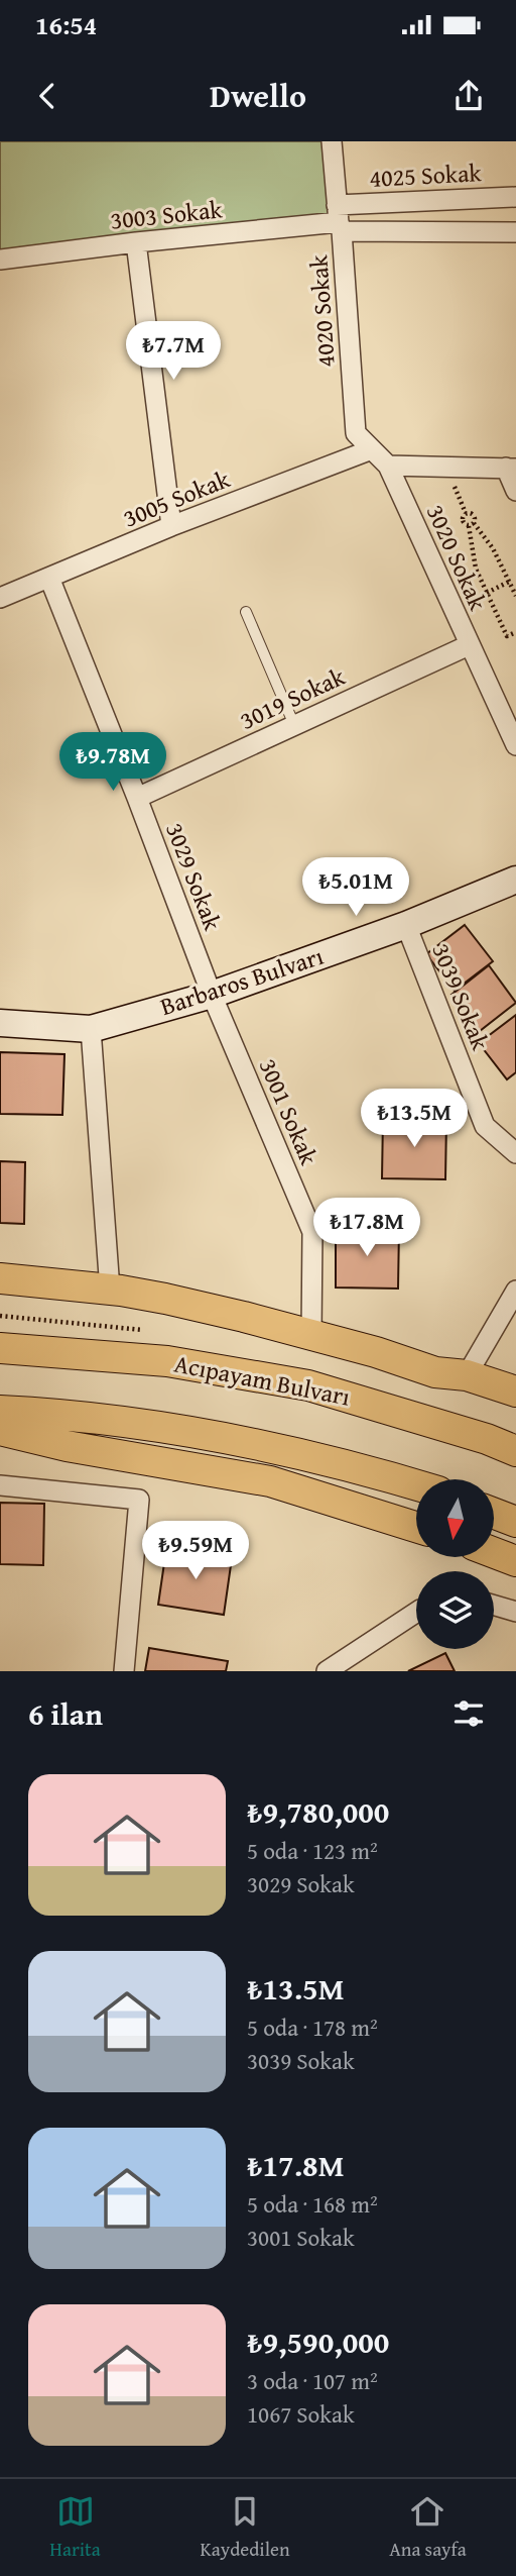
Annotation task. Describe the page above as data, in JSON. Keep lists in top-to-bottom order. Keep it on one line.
{"streets":{"main road":["Acıpayam Bulvarı"],"street":["4025 Sokak","3003 Sokak","4020 Sokak","3005 Sokak","3020 Sokak","3019 Sokak","3029 Sokak","Barbaros Bulvarı","3039 Sokak","3001 Sokak"]},"crossings":[["4025 Sokak","3003 Sokak"],["4025 Sokak","4020 Sokak"],["3003 Sokak","4020 Sokak"],["4020 Sokak","3005 Sokak"],["4020 Sokak","3020 Sokak"],["3005 Sokak","3029 Sokak"],["3020 Sokak","3019 Sokak"],["3019 Sokak","3029 Sokak"],["3029 Sokak","Barbaros Bulvarı"],["3029 Sokak","3001 Sokak"],["Barbaros Bulvarı","3039 Sokak"],["Barbaros Bulvarı","3001 Sokak"]],"north":"bottom","page":{"status":"16:54","header":"Dwello","price":["₺7.7M","₺9.78M","₺5.01M","₺13.5M","₺17.8M","₺9.59M"],"heading":"6 ilan","list":[{"name":"₺9,780,000","note":"5 oda · 123 m² · 3029 Sokak"},{"name":"₺13.5M","note":"5 oda · 178 m² · 3039 Sokak"},{"name":"₺17.8M","note":"5 oda · 168 m² · 3001 Sokak"},{"name":"₺9,590,000","note":"3 oda · 107 m² · 1067 Sokak"}],"tabs":["Harita","Kaydedilen","Ana sayfa"]}}
